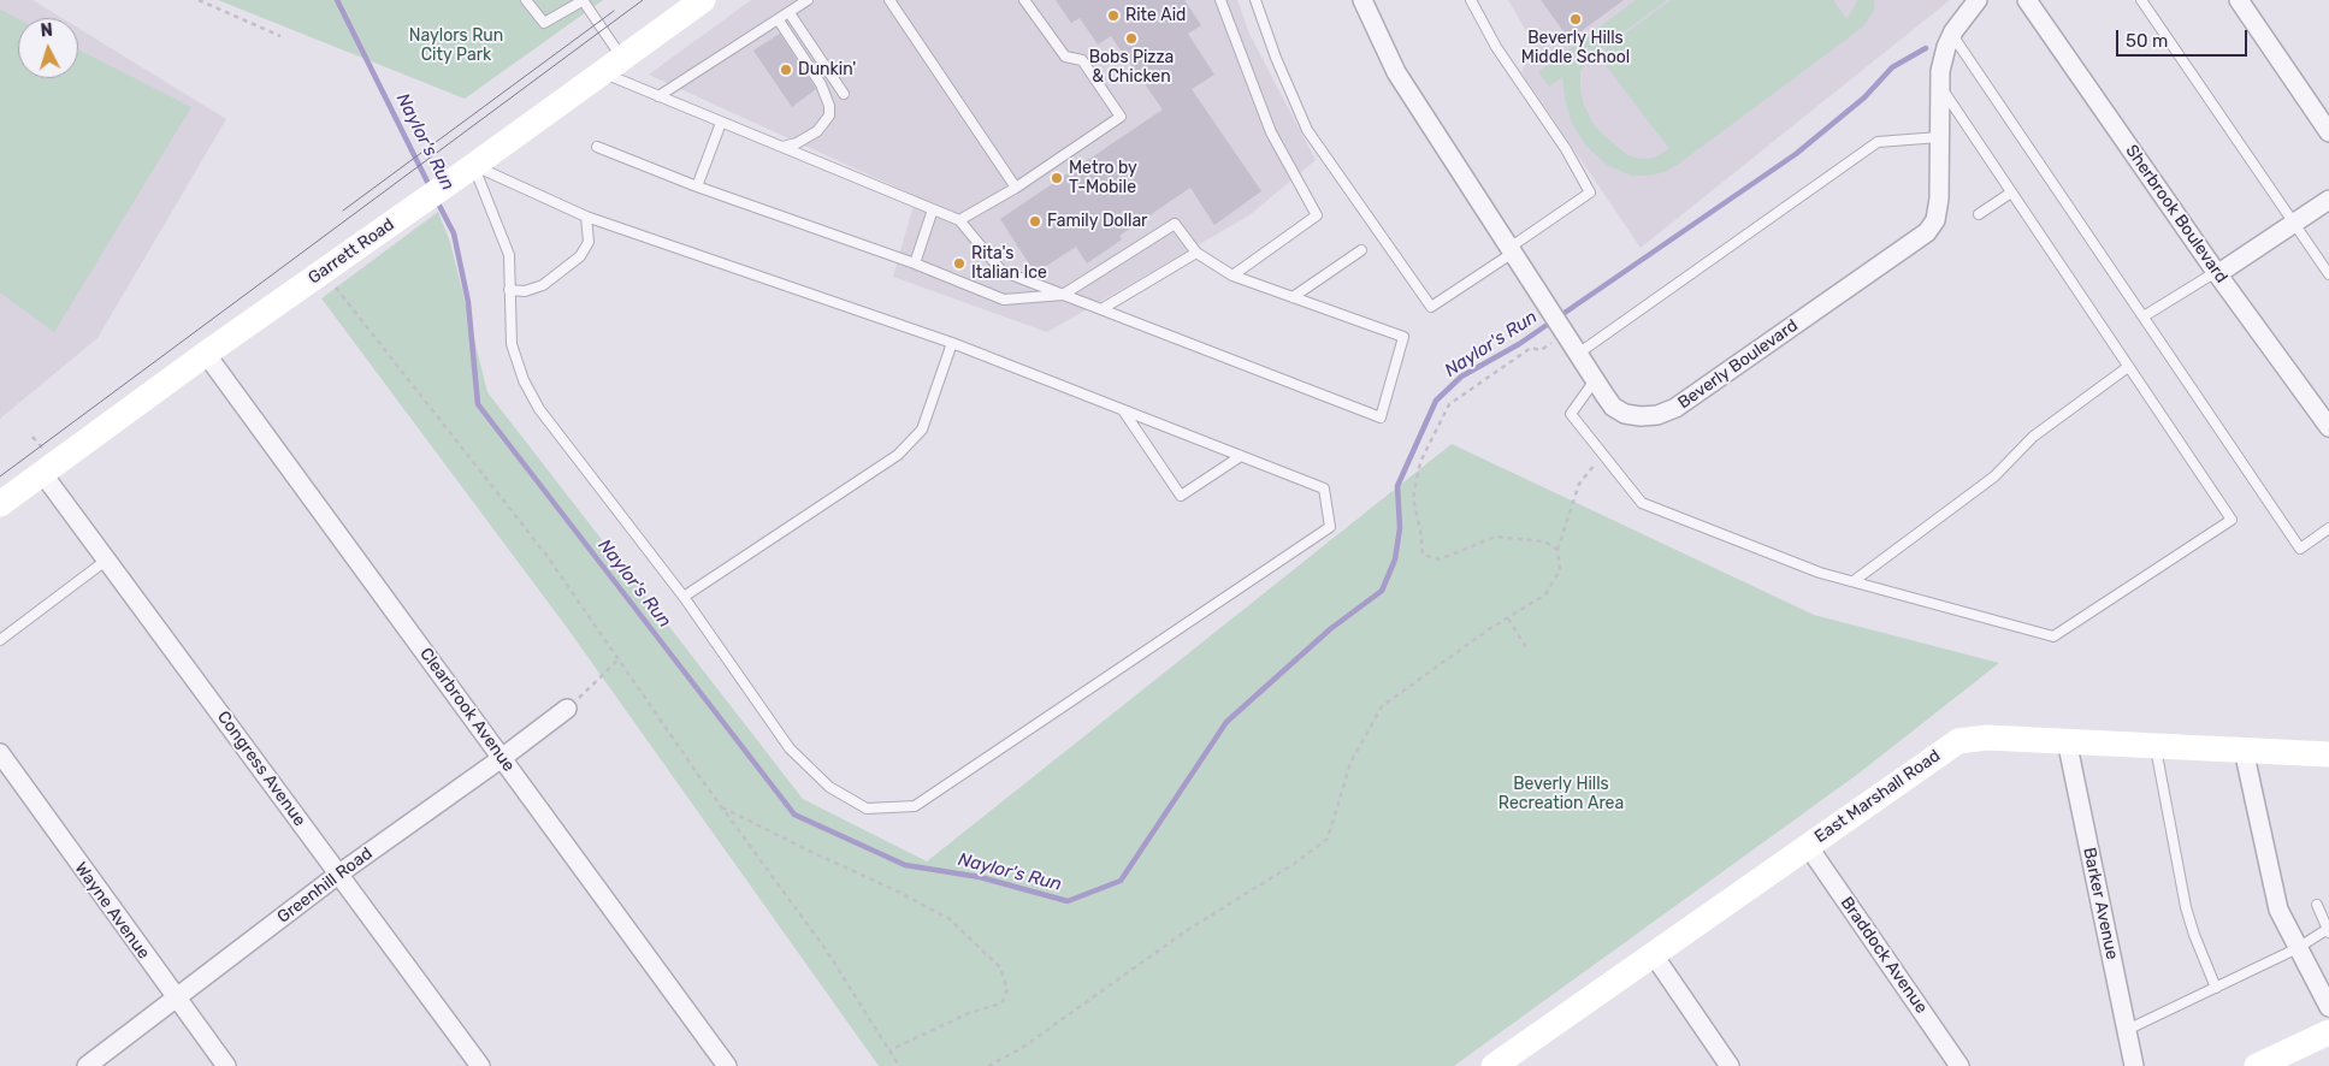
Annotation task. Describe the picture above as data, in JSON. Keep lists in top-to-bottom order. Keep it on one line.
{"streets":{"main road":["Garrett Road","East Marshall Road"],"street":["Sherbrook Boulevard","Beverly Boulevard","Clearbrook Avenue","Congress Avenue","Greenhill Road","Barker Avenue","Wayne Avenue","Braddock Avenue"]},"crossings":[["Garrett Road","Clearbrook Avenue"],["Garrett Road","Congress Avenue"],["Clearbrook Avenue","Greenhill Road"],["Congress Avenue","Greenhill Road"],["East Marshall Road","Barker Avenue"],["East Marshall Road","Braddock Avenue"],["Greenhill Road","Wayne Avenue"]],"water":["Naylor's Run"],"parks":["Naylors Run City Park","Beverly Hills Recreation Area"],"places":["Rite Aid","Beverly Hills Middle School","Bobs Pizza & Chicken","Dunkin'","Metro by T-Mobile","Family Dollar","Rita's Italian Ice"],"scale_bar":"50 m","north":"top"}
